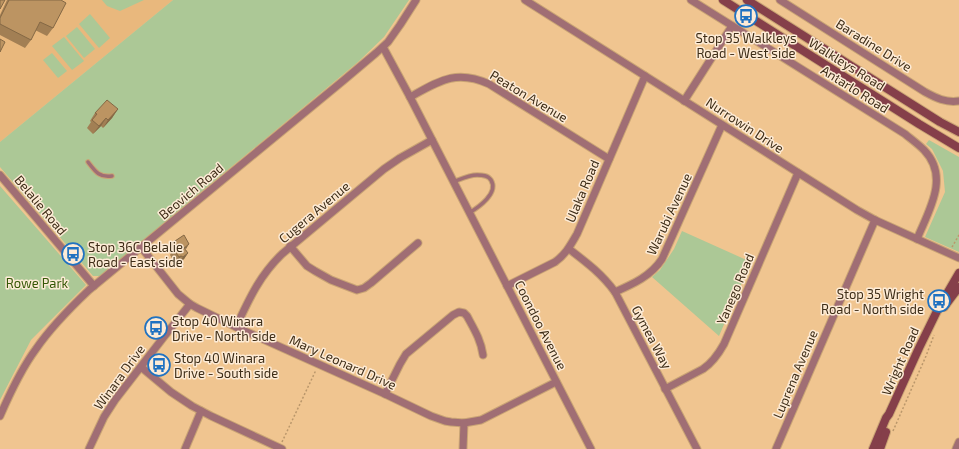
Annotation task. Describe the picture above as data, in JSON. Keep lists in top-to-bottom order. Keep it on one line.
{"streets":{"main road":["Walkleys Road","Wright Road"],"street":["Baradine Drive","Antarlo Road","Peaton Avenue","Nurrowin Drive","Beovich Road","Ulaka Road","Belalie Road","Cugera Avenue","Warubi Avenue","Yanego Road","Coondoo Avenue","Gymea Way","Mary Leonard Drive","Luprena Avenue","Winara Drive"]},"crossings":[["Antarlo Road","Nurrowin Drive"],["Peaton Avenue","Ulaka Road"],["Peaton Avenue","Coondoo Avenue"],["Nurrowin Drive","Ulaka Road"],["Nurrowin Drive","Warubi Avenue"],["Nurrowin Drive","Yanego Road"],["Nurrowin Drive","Luprena Avenue"],["Beovich Road","Belalie Road"],["Beovich Road","Coondoo Avenue"],["Beovich Road","Mary Leonard Drive"],["Ulaka Road","Coondoo Avenue"],["Ulaka Road","Gymea Way"],["Cugera Avenue","Coondoo Avenue"],["Cugera Avenue","Mary Leonard Drive"],["Warubi Avenue","Gymea Way"],["Yanego Road","Gymea Way"],["Coondoo Avenue","Mary Leonard Drive"],["Mary Leonard Drive","Winara Drive"]],"parks":["Rowe Park"],"places":{"bus stop":["Stop 35 Walkleys Road - West side","Stop 36C Belalie Road - East side","Stop 35 Wright Road - North side","Stop 40 Winara Drive - North side","Stop 40 Winara Drive - South side"]}}
